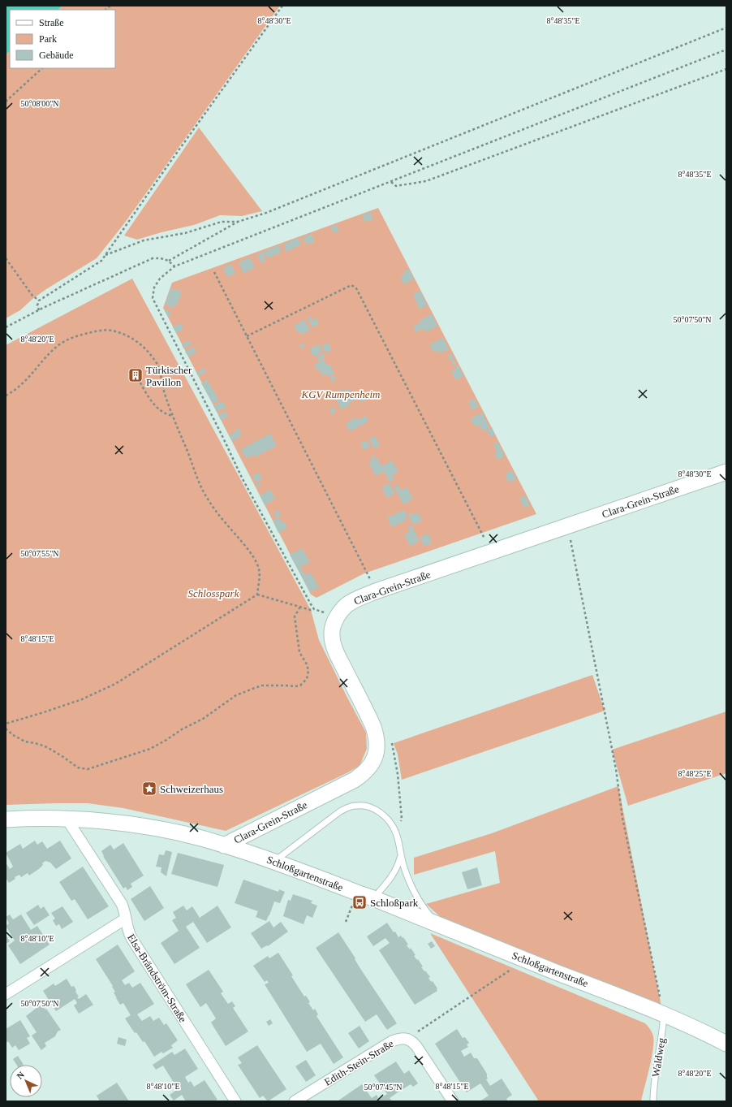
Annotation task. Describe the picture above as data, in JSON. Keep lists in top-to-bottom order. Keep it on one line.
{"streets":{"street":["Clara-Grein-Straße","Schloßgartenstraße","Elsa-Brändström-Straße","Edith-Stein-Straße"],"lane":["Waldweg"]},"crossings":[["Clara-Grein-Straße","Schloßgartenstraße"],["Schloßgartenstraße","Elsa-Brändström-Straße"],["Schloßgartenstraße","Waldweg"]],"parks":["KGV Rumpenheim","Schlosspark"],"places":{"building":["Türkischer Pavillon"],"place":["Schweizerhaus"],"bus stop":["Schloßpark"]},"legend":["Straße","Park","Gebäude"],"north":"top left","coordinates":["8°48'30\"E","8°48'35\"E","50°08'00\"N","50°07'50\"N","8°48'20\"E","50°07'55\"N","8°48'15\"E","8°48'25\"E","8°48'10\"E","50°07'45\"N"]}
